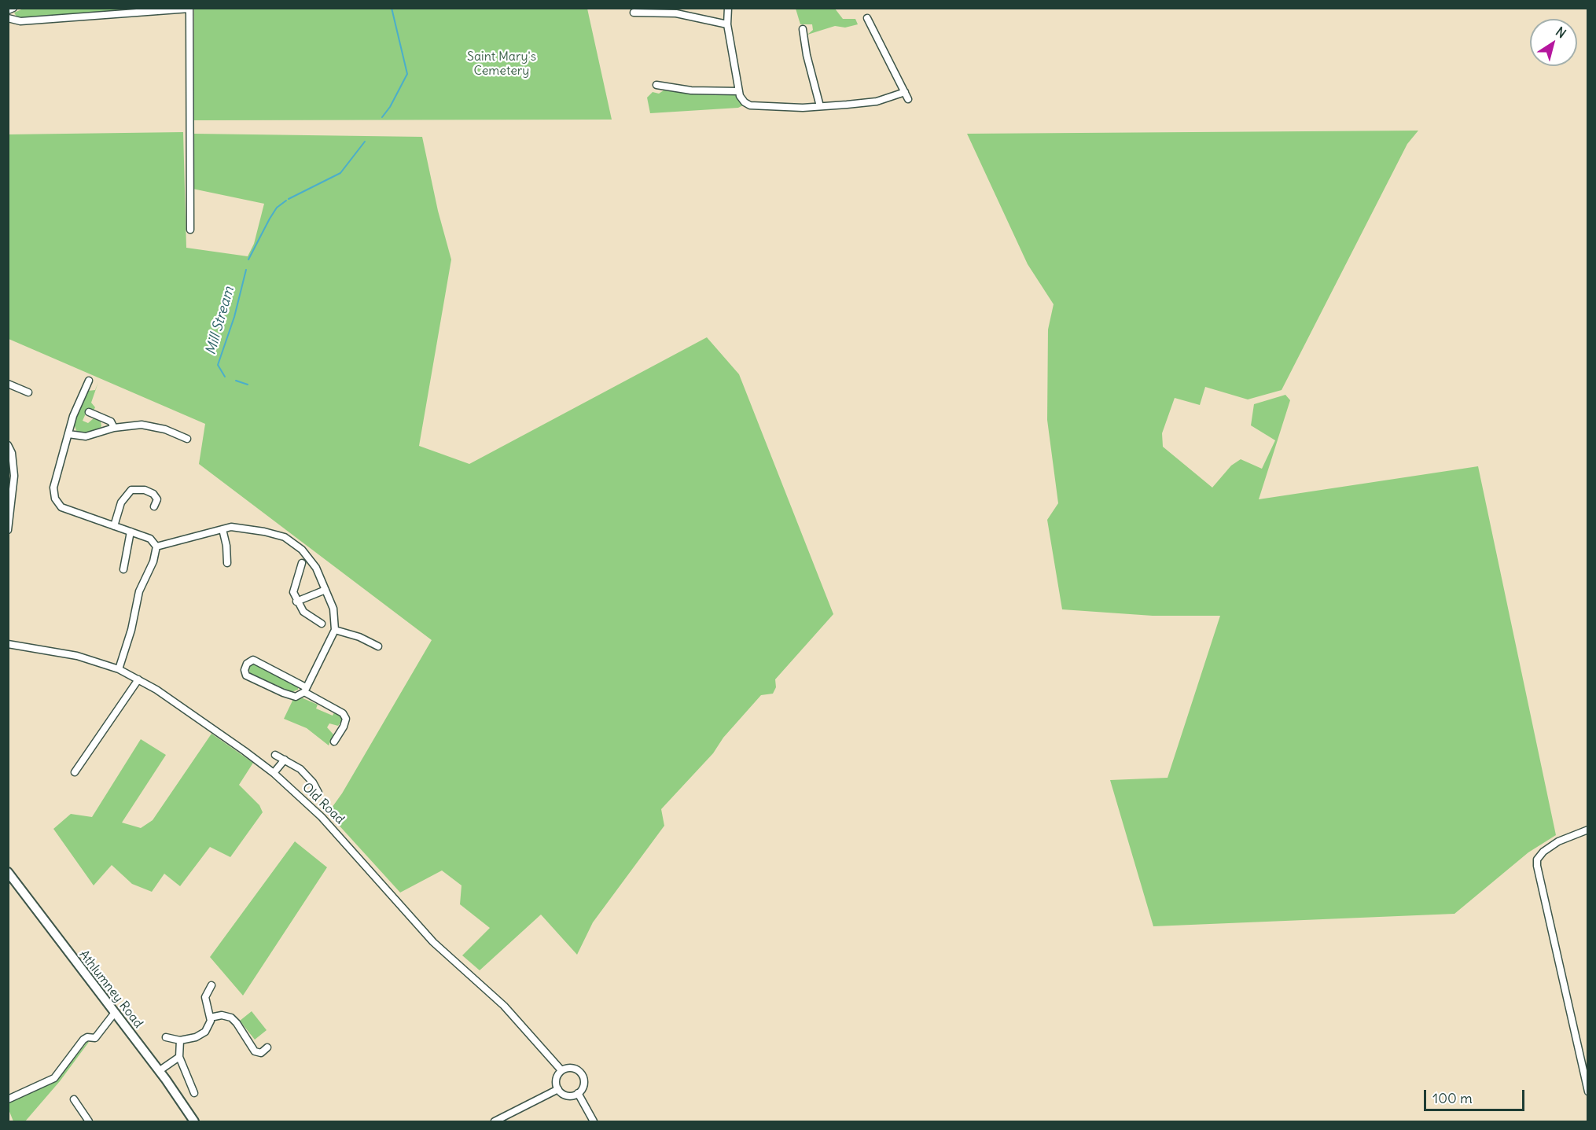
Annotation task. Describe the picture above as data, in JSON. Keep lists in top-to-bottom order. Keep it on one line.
{"streets":{"main road":["Athlumney Road"],"street":["Old Road"]},"water":["Mill Stream"],"parks":["Saint Mary's Cemetery"],"scale_bar":"100 m","north":"top right"}
